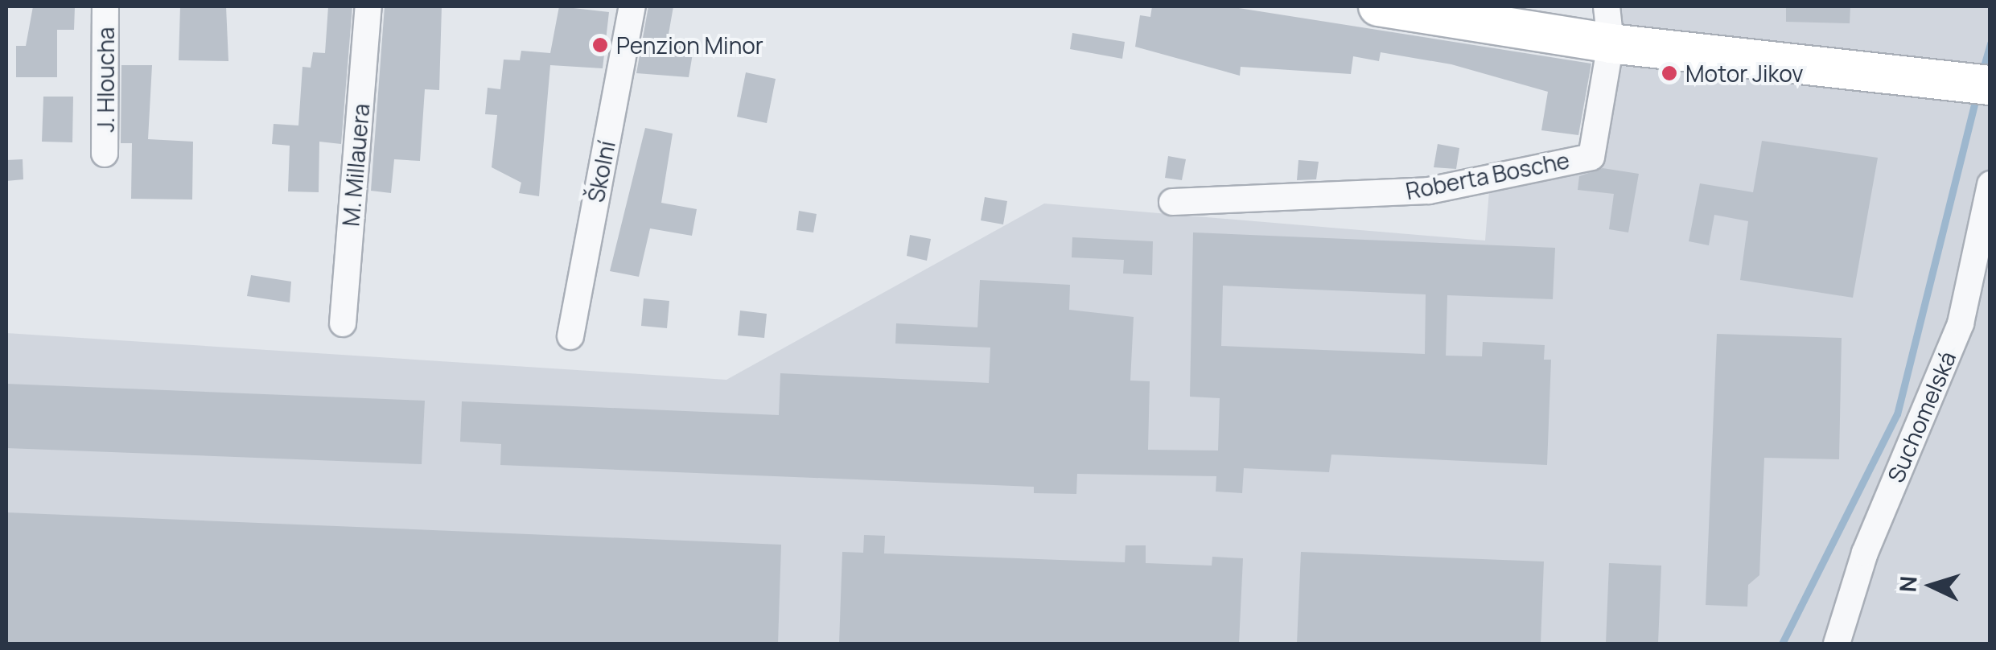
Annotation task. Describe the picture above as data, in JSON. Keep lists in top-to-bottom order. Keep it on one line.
{"streets":{"street":["J. Hloucha","M. Millauera","Školní","Roberta Bosche","Suchomelská"]},"places":["Penzion Minor","Motor Jikov"],"north":"left"}
